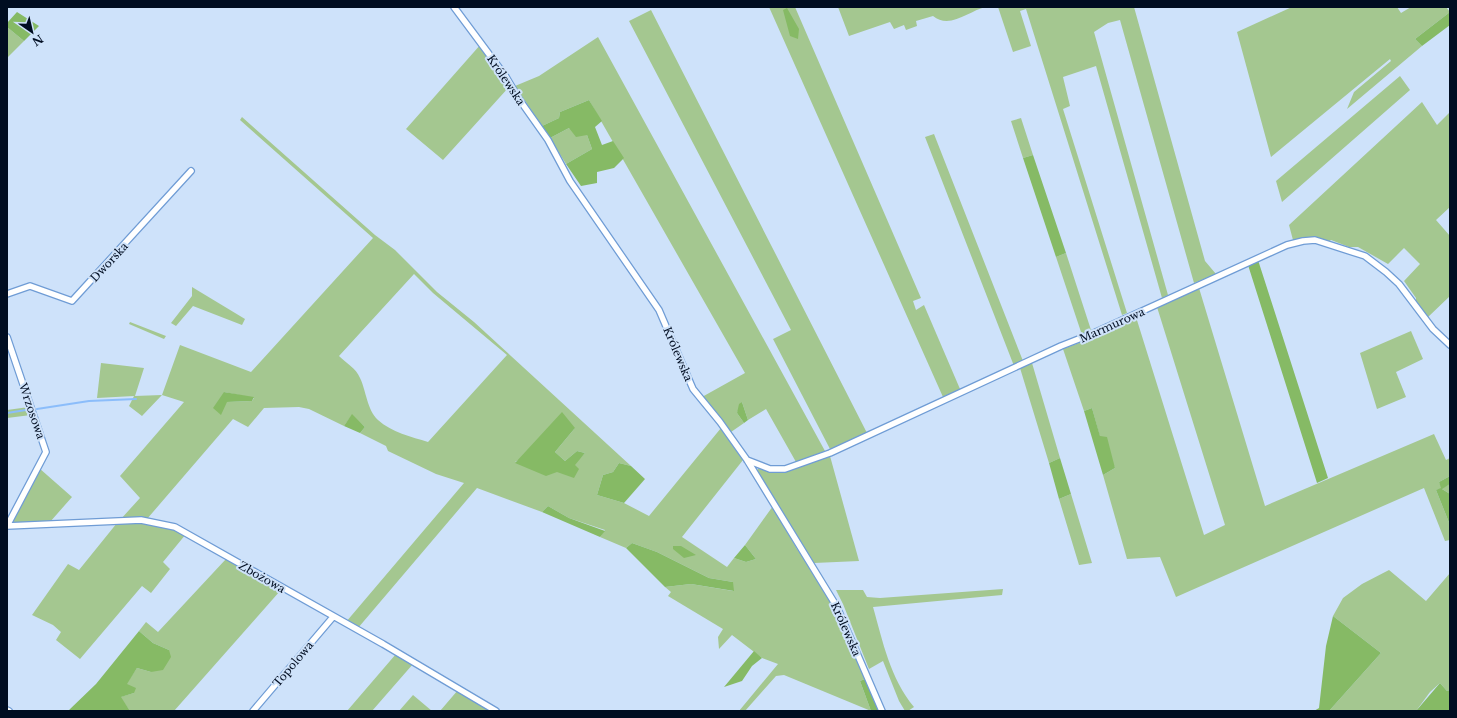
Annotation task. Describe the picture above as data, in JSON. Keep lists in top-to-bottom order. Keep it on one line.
{"streets":{"street":["Królewska","Dworska","Marmurowa","Wrzosowa","Zbożowa","Topolowa"]},"crossings":[["Królewska","Marmurowa"],["Wrzosowa","Zbożowa"],["Zbożowa","Topolowa"]],"north":"bottom right"}
